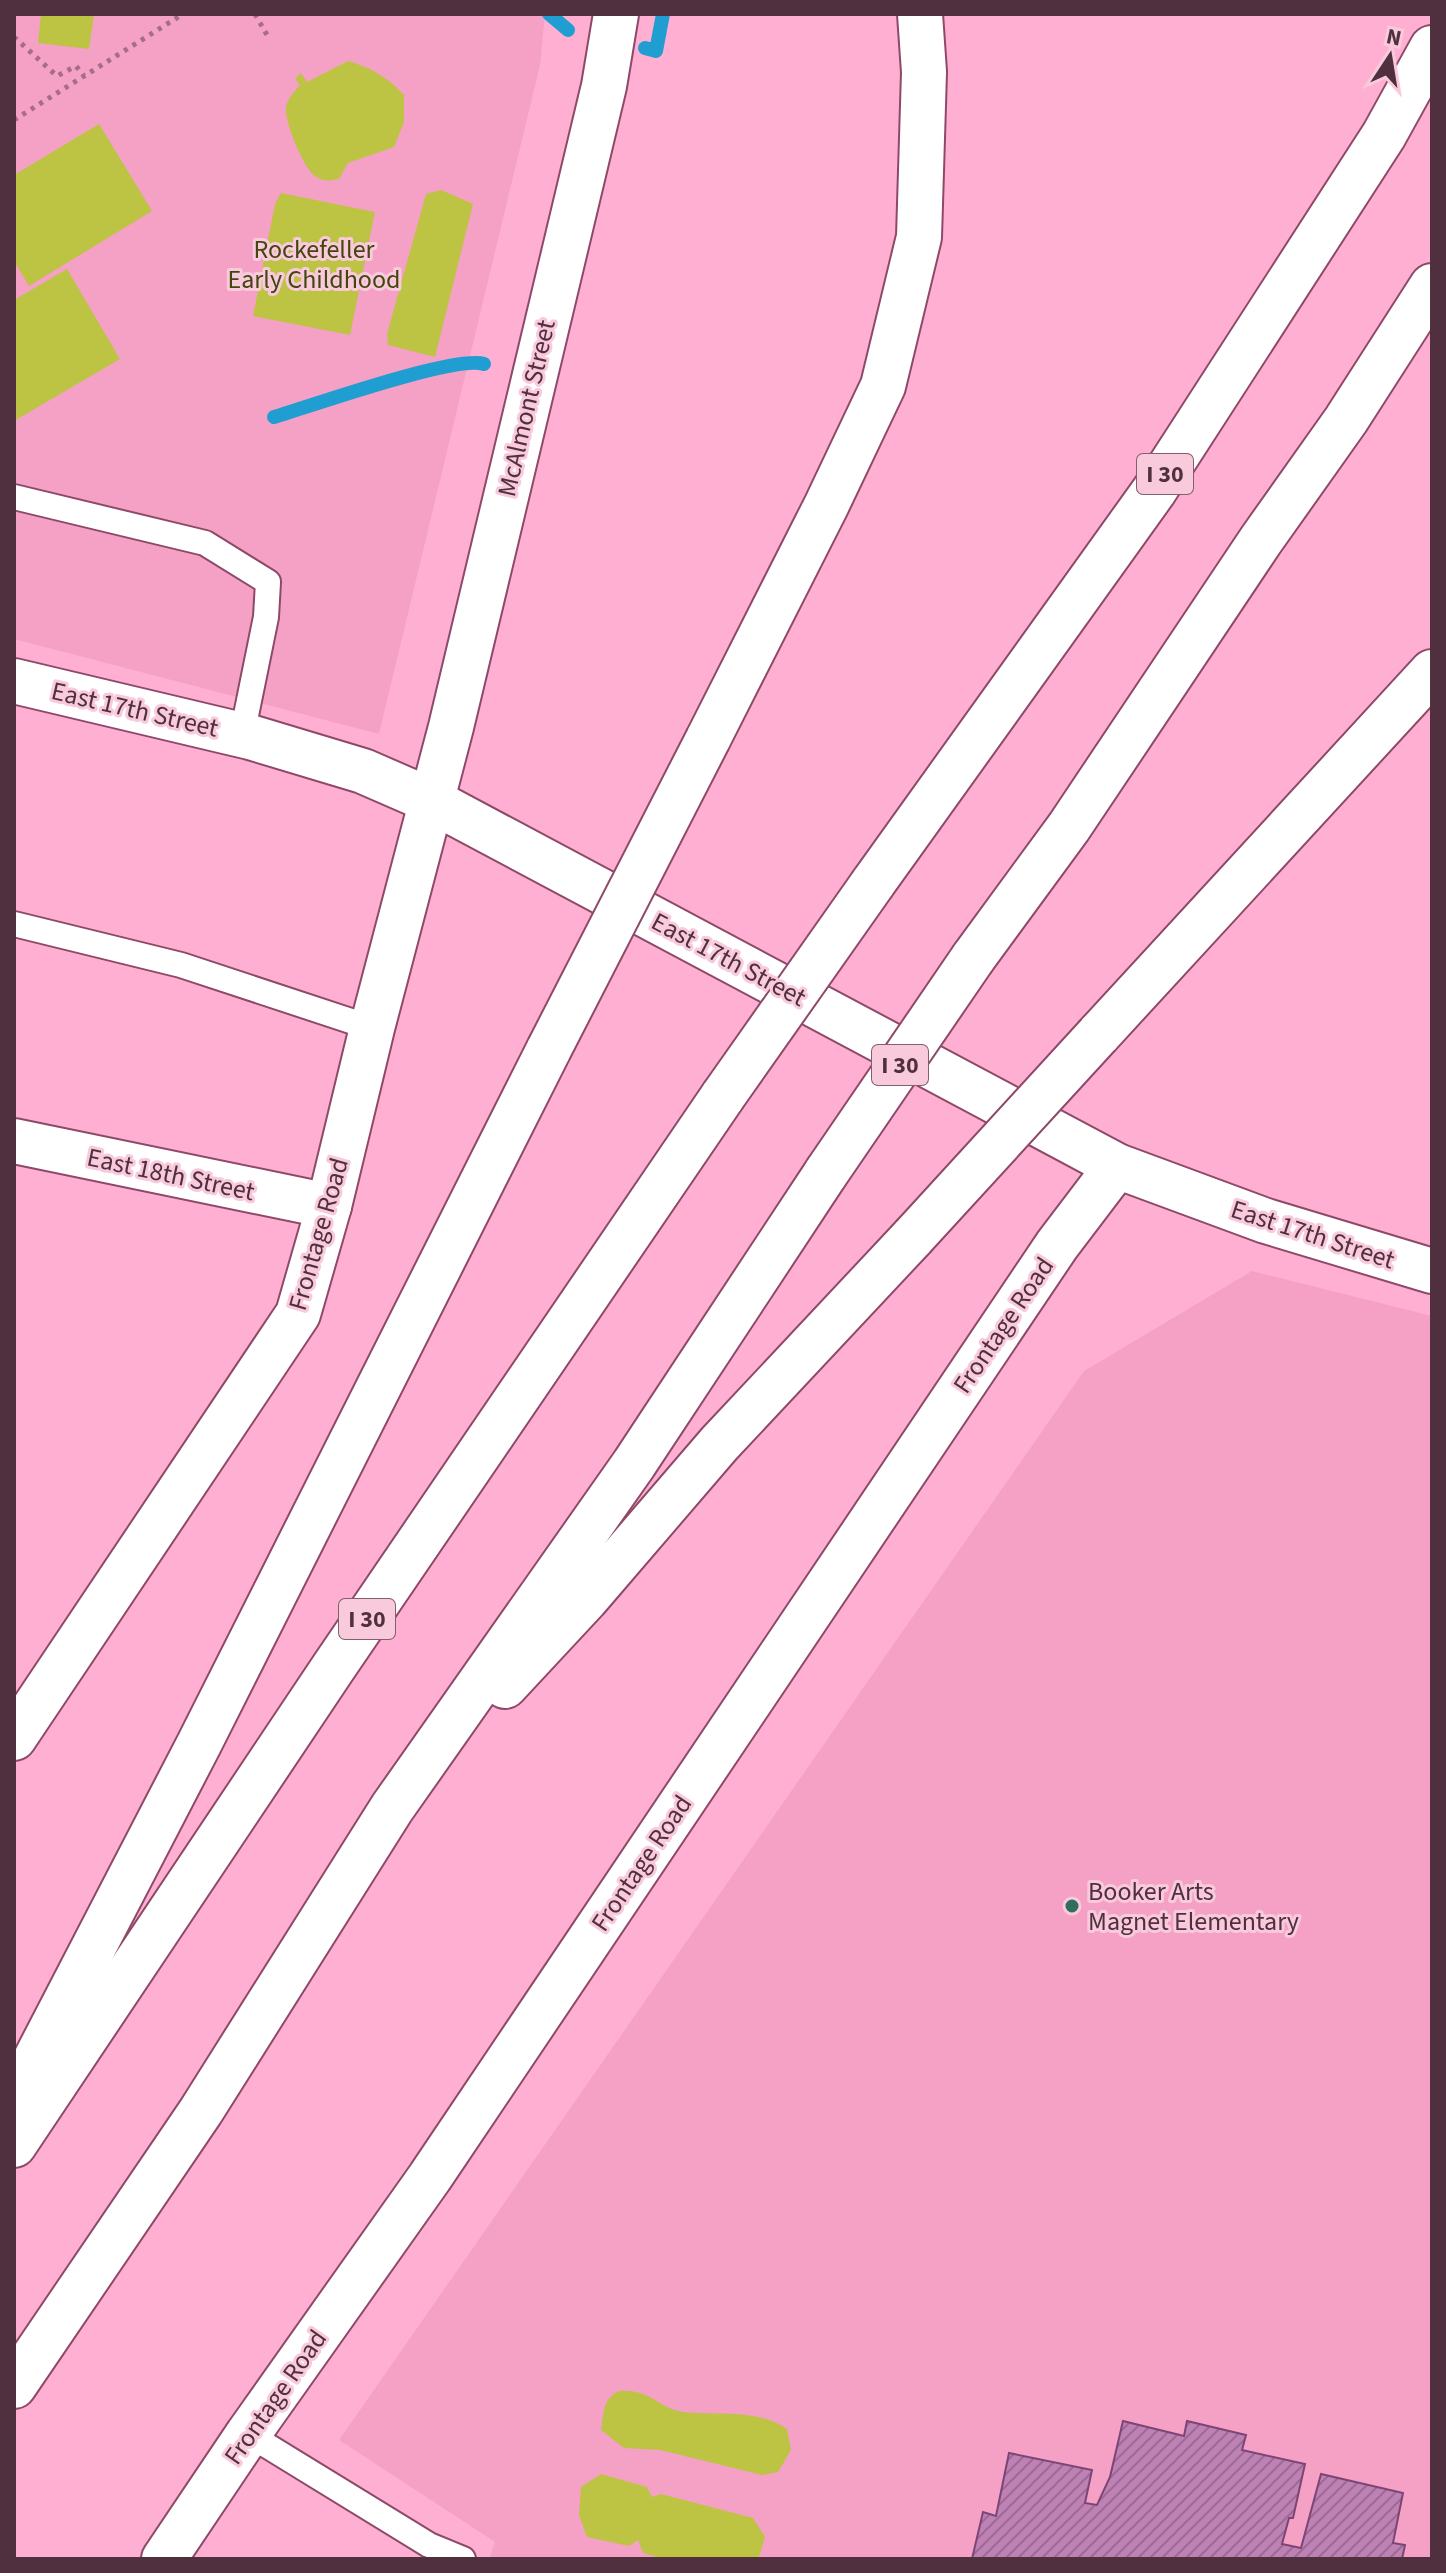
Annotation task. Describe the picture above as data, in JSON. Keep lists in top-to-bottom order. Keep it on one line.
{"streets":{"main road":["McAlmont Street","I 30","East 17th Street","East 18th Street","Frontage Road"]},"crossings":[["McAlmont Street","East 17th Street"],["McAlmont Street","Frontage Road"],["East 17th Street","Frontage Road"],["East 18th Street","Frontage Road"]],"parks":["Rockefeller Early Childhood"],"places":["Booker Arts Magnet Elementary"],"north":"top"}
